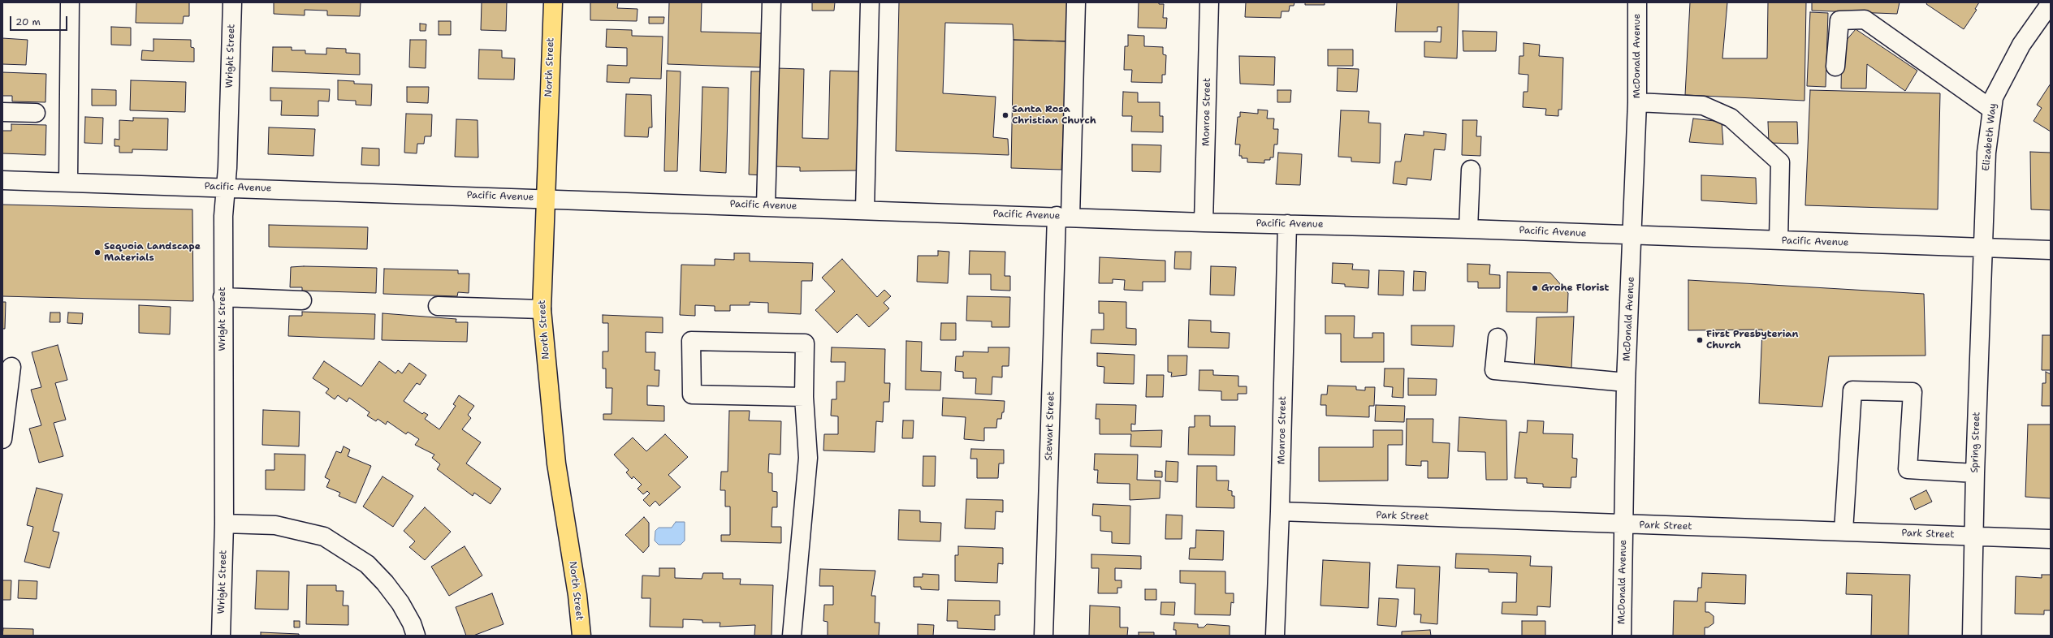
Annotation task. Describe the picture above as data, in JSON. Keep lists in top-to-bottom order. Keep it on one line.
{"streets":{"main road":["North Street"],"street":["Wright Street","McDonald Avenue","Monroe Street","Elizabeth Way","Pacific Avenue","Stewart Street","Spring Street","Park Street"]},"crossings":[["Wright Street","Pacific Avenue"],["McDonald Avenue","Pacific Avenue"],["McDonald Avenue","Park Street"],["North Street","Pacific Avenue"],["Monroe Street","Pacific Avenue"],["Monroe Street","Park Street"],["Elizabeth Way","Pacific Avenue"],["Elizabeth Way","Spring Street"],["Pacific Avenue","Stewart Street"],["Pacific Avenue","Spring Street"],["Spring Street","Park Street"]],"places":["Santa Rosa Christian Church","Sequoia Landscape Materials","Grohe Florist","First Presbyterian Church"],"scale_bar":"20 m"}
